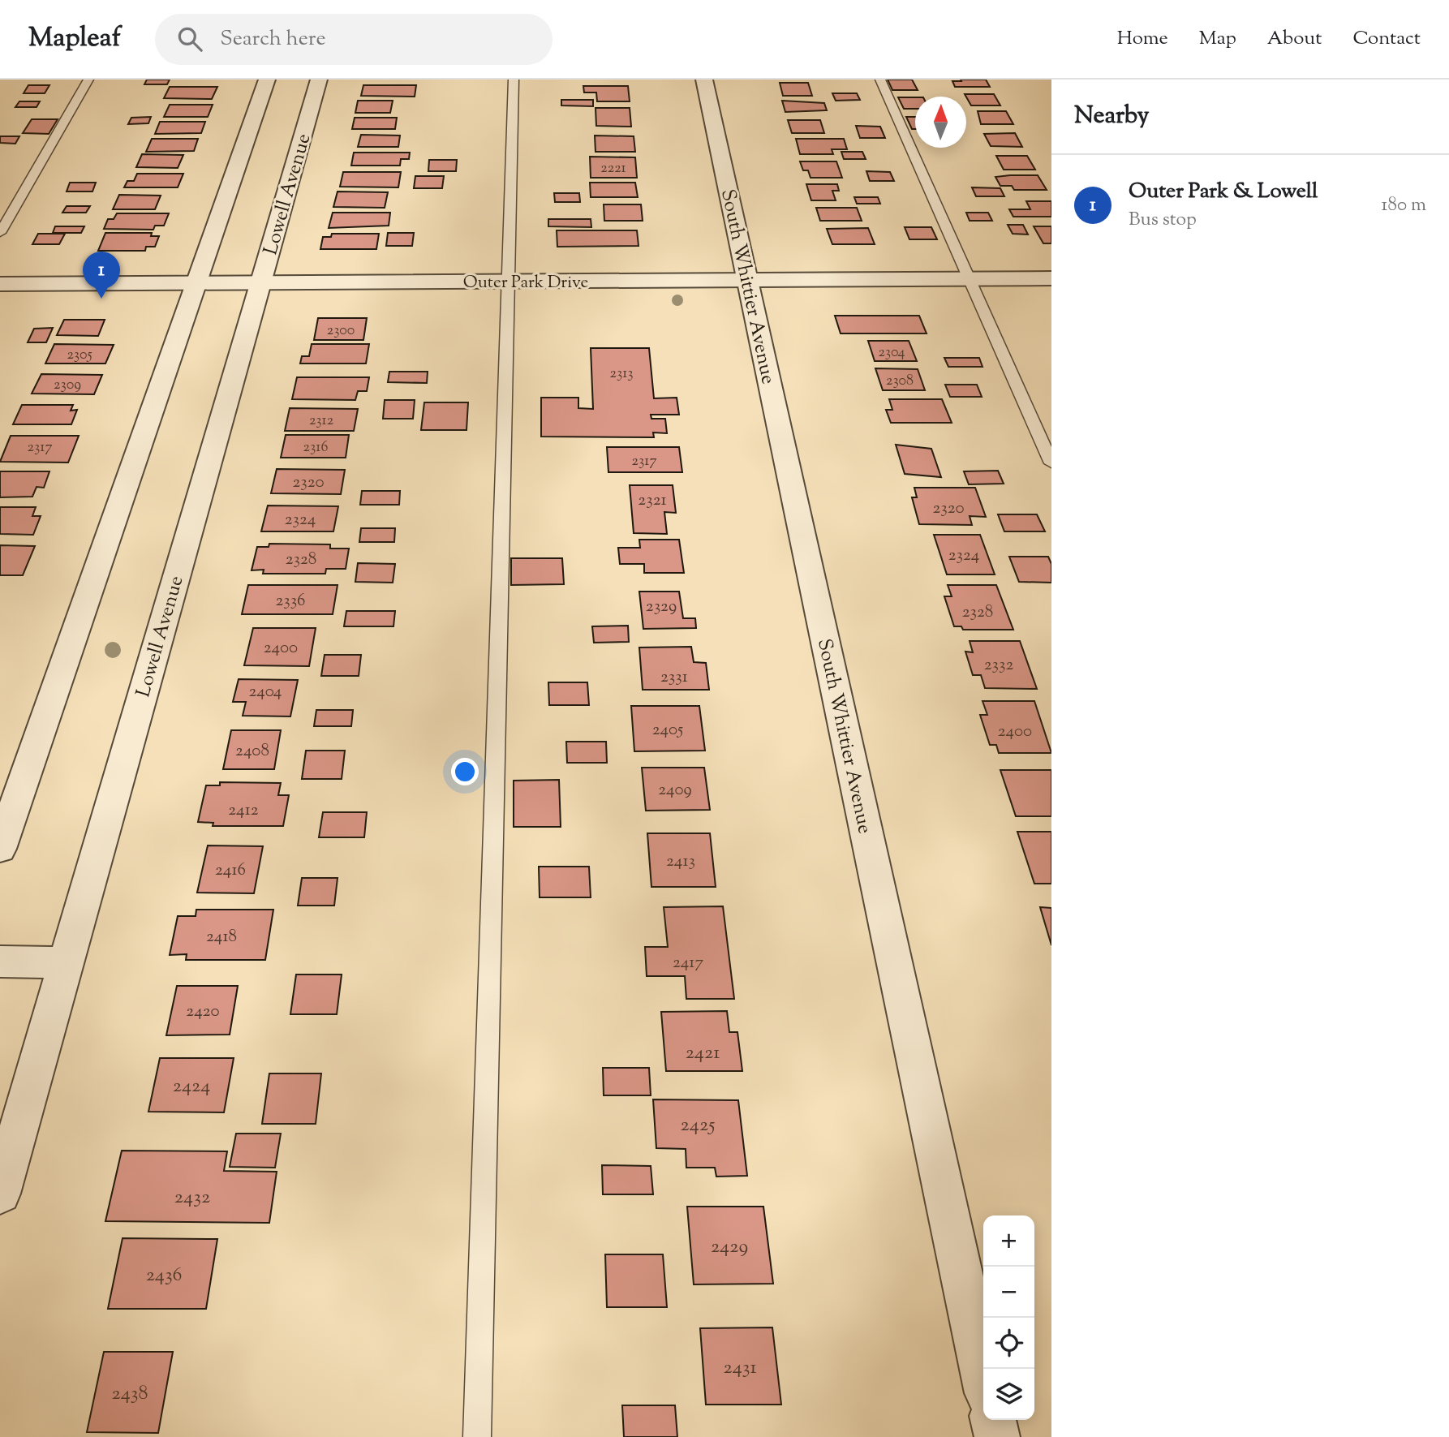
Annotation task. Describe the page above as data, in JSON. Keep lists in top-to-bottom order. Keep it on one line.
{"streets":{"street":["Lowell Avenue","Outer Park Drive","South Whittier Avenue"]},"crossings":[["Lowell Avenue","Outer Park Drive"],["Outer Park Drive","South Whittier Avenue"]],"house_numbers":["2221","2300","2304","2305","2313","2308","2309","2312","2317","2316","2317","2320","2321","2320","2324","2324","2328","2336","2329","2328","2400","2332","2331","2404","2405","2400","2408","2409","2412","2413","2416","2418","2417","2420","2421","2424","2425","2432","2429","2436","2431","2438"],"north":"top","page":{"header":"Mapleaf","search":"Search here","nav":["Home","Map","About","Contact"],"heading":"Nearby","list":[{"mark":"1","name":"Outer Park & Lowell","note":"Bus stop","value":"180 m"}],"pins":"1","map_buttons":["+","−"]}}
